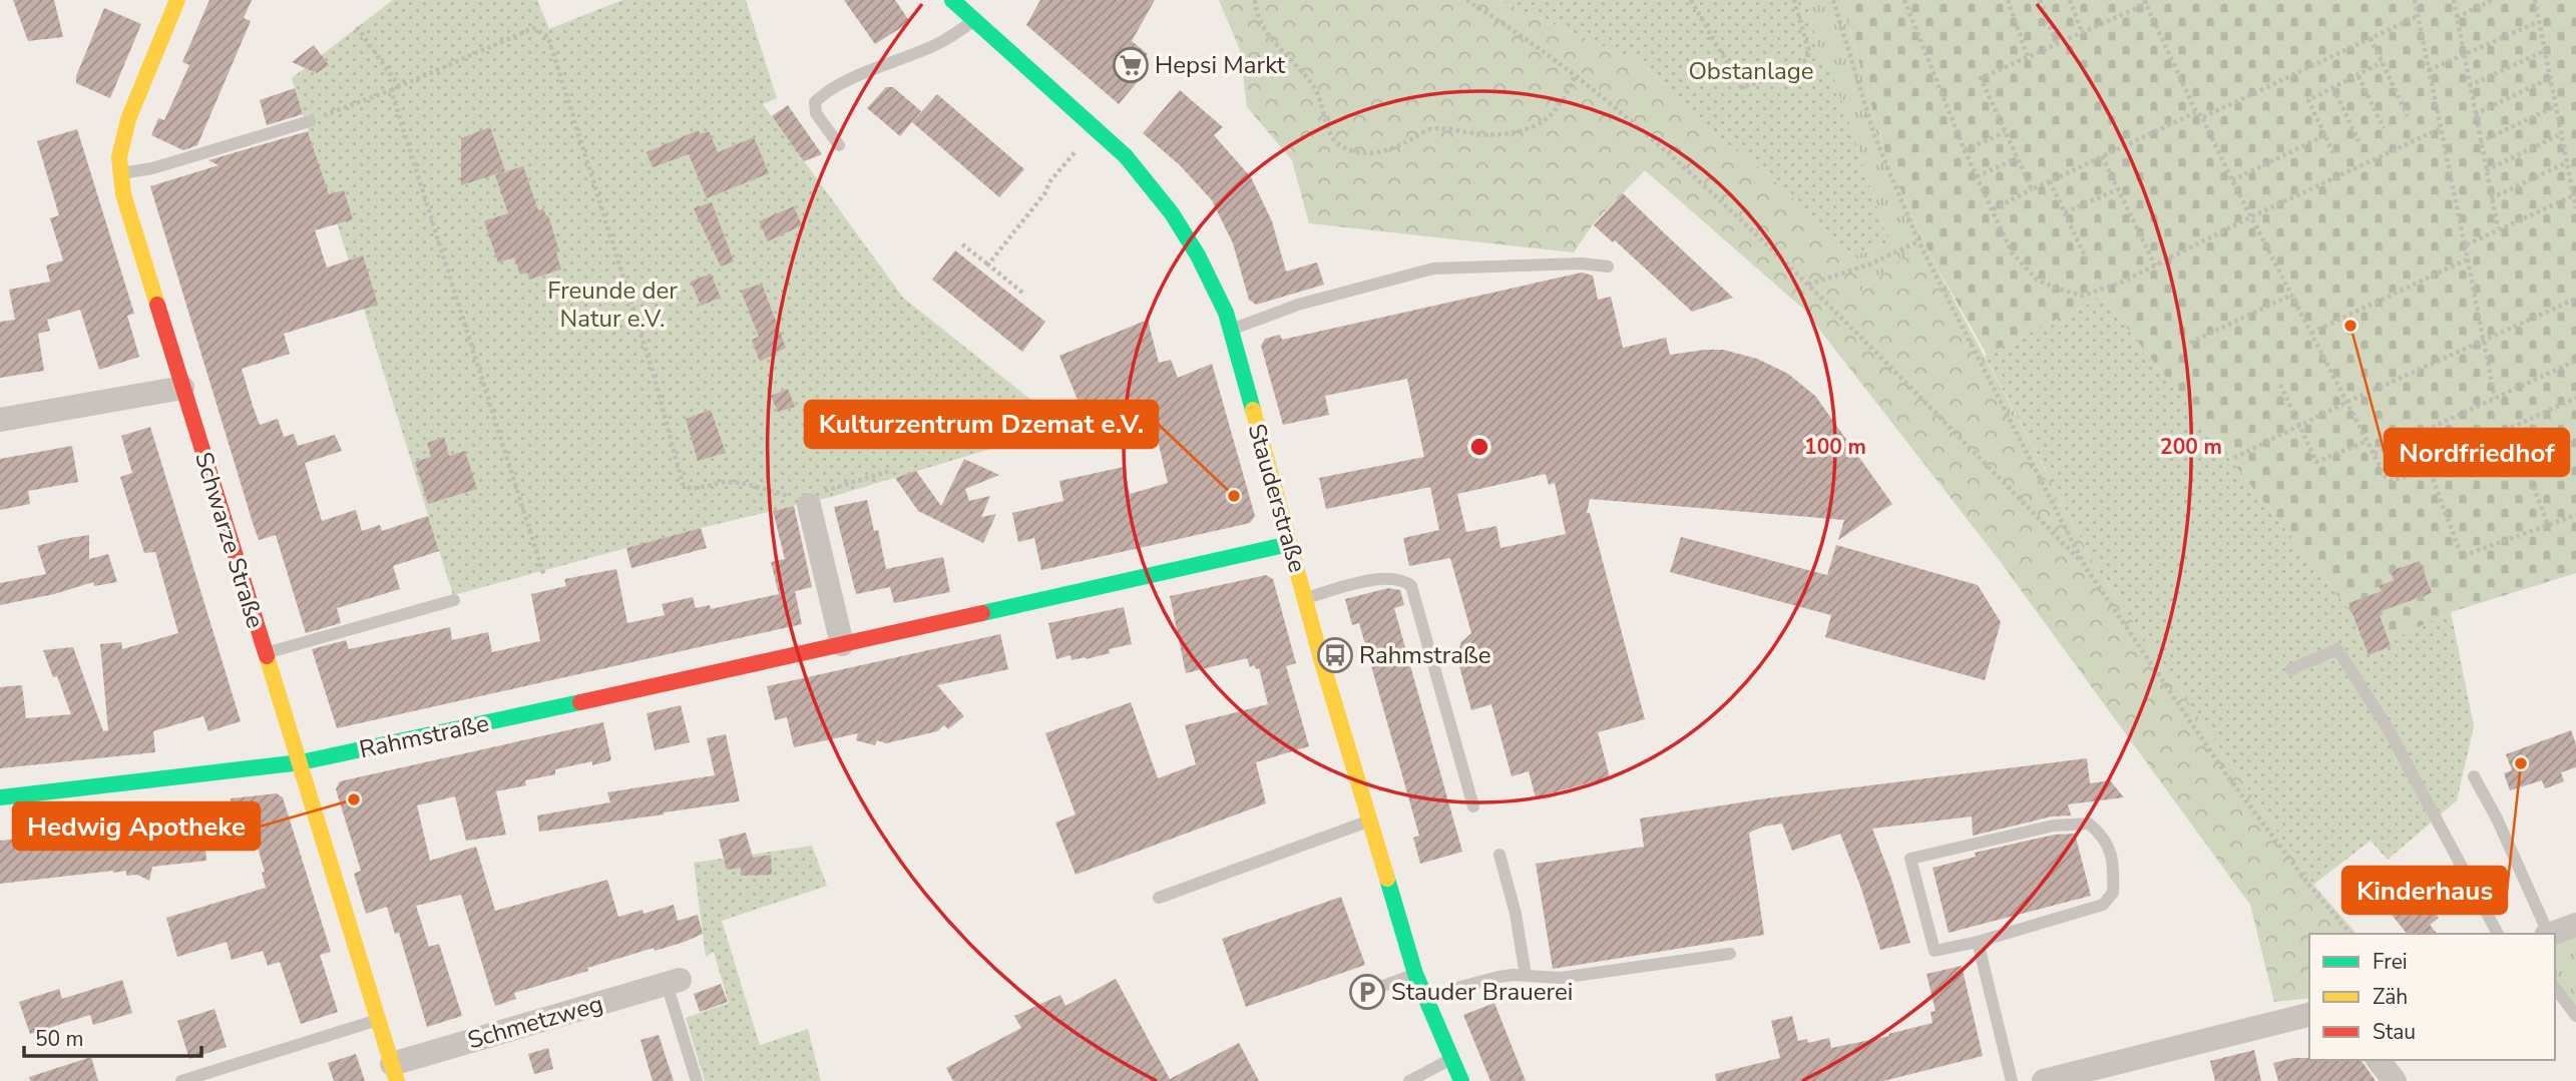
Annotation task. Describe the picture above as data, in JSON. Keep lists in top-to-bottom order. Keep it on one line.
{"streets":{"street":["Stauderstraße","Schwarze Straße","Rahmstraße","Schmetzweg"]},"crossings":[["Stauderstraße","Rahmstraße"],["Schwarze Straße","Rahmstraße"],["Schwarze Straße","Schmetzweg"]],"parks":["Obstanlage","Freunde der Natur e.V."],"places":{"supermarket":["Hepsi Markt"],"other":["Nordfriedhof","Kulturzentrum Dzemat e.V.","Kinderhaus","Hedwig Apotheke"],"bus stop":["Rahmstraße"],"parking":["Stauder Brauerei"]},"legend":["Frei","Zäh","Stau"],"scale_bar":"50 m","rings":["100 m","200 m"]}
